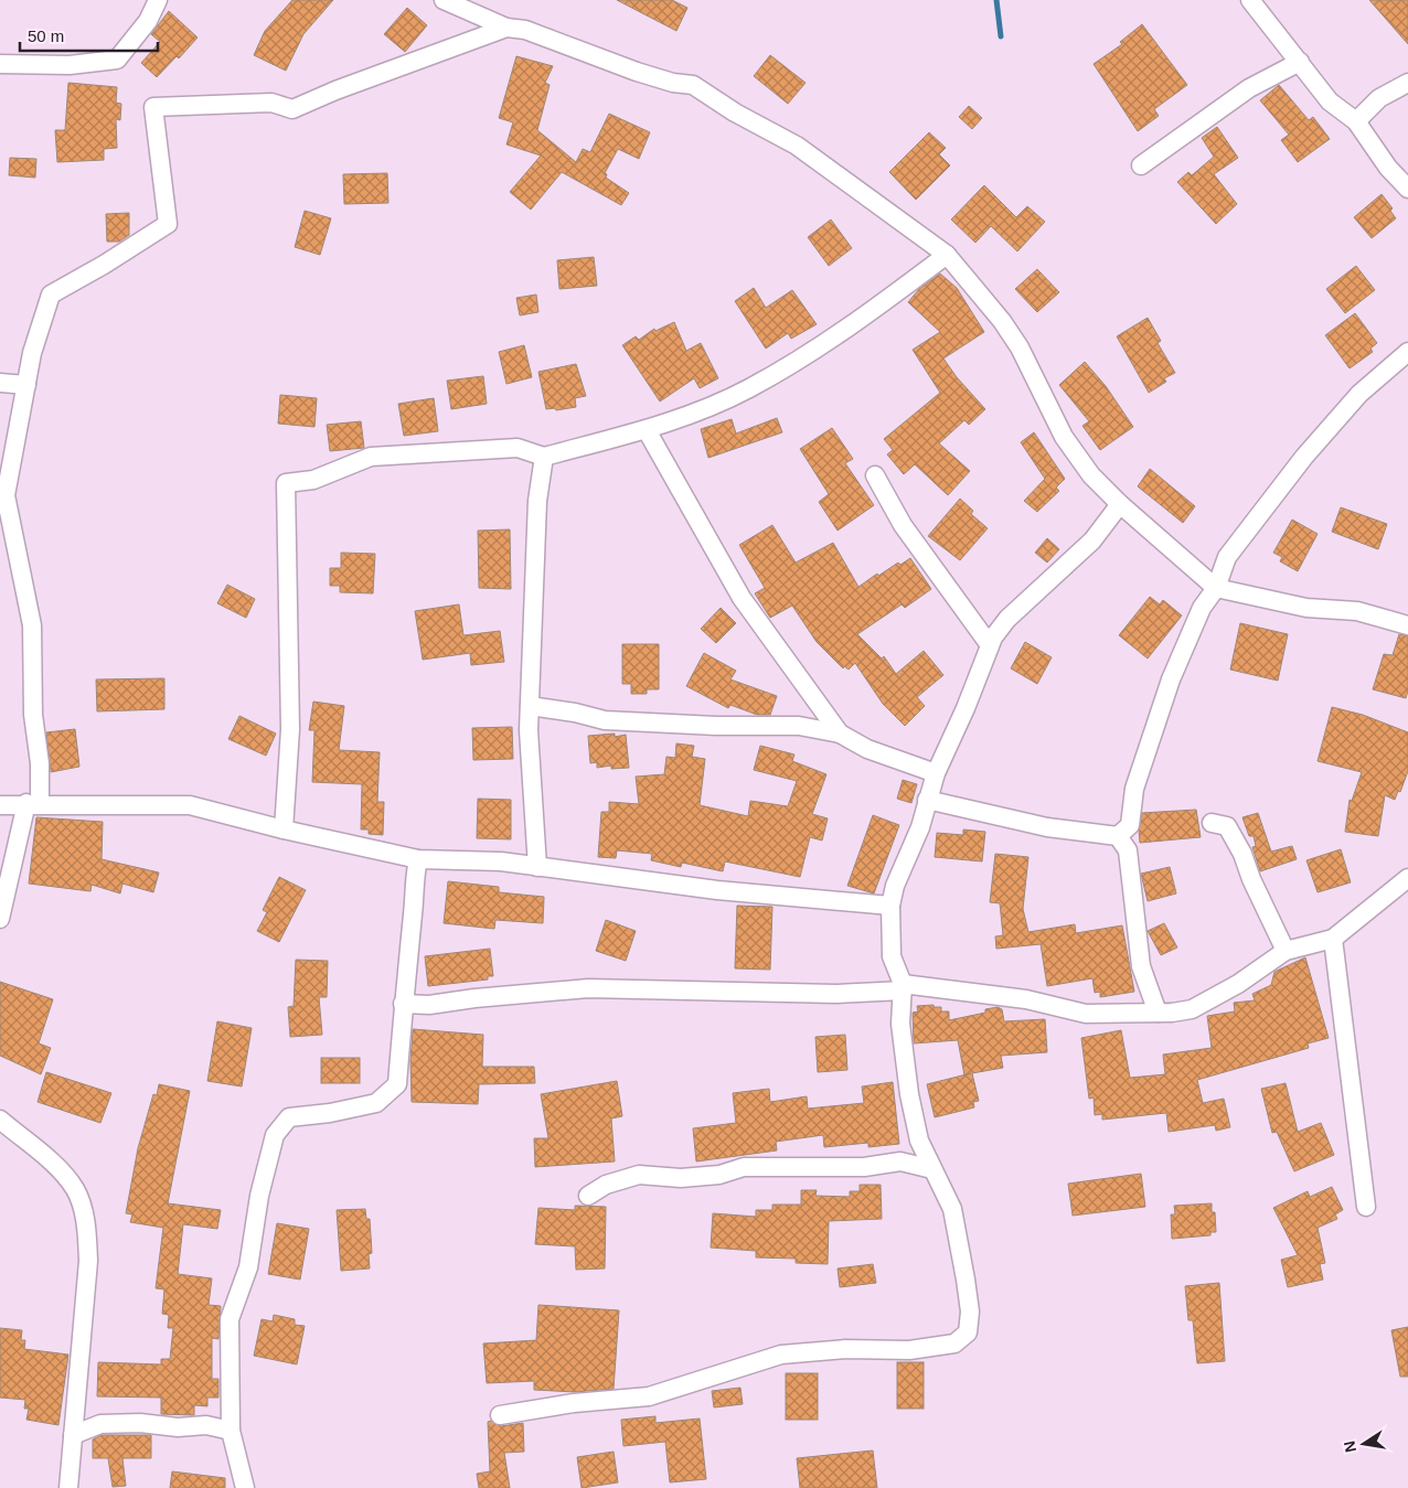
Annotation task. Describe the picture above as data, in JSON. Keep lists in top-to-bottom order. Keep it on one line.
{"scale_bar":"50 m","north":"left"}
